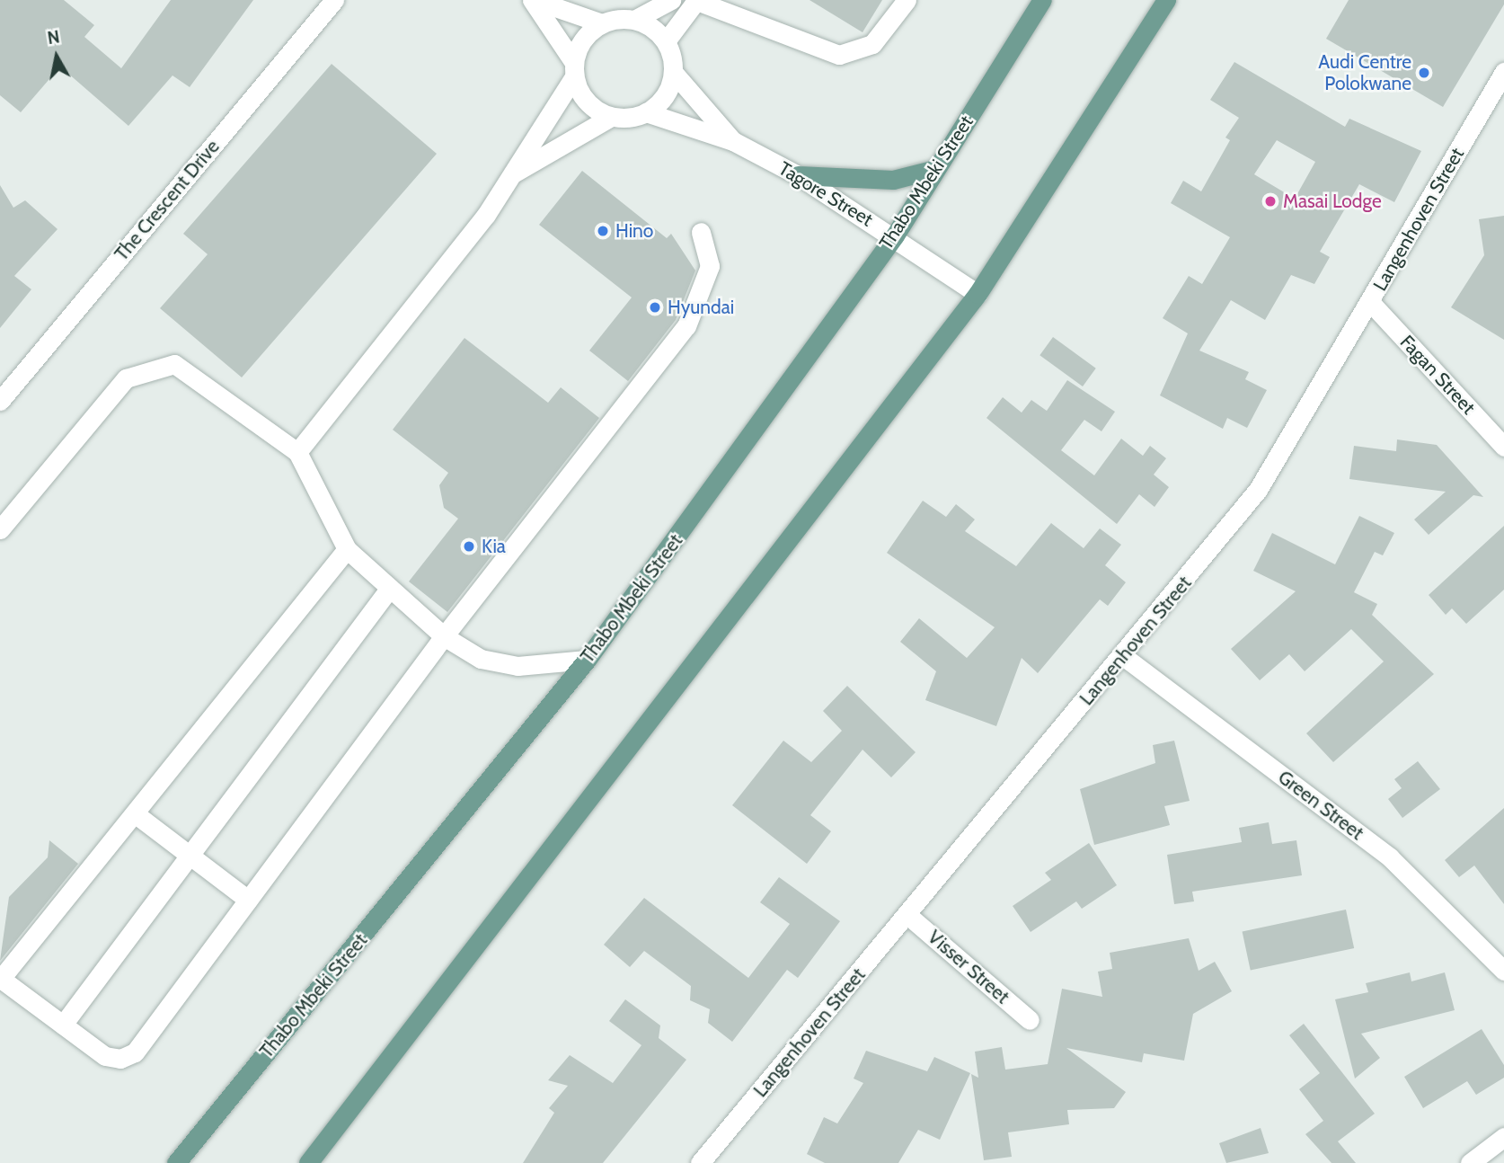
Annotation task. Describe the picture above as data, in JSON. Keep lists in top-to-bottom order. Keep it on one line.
{"streets":{"main road":["Thabo Mbeki Street"],"street":["Tagore Street","The Crescent Drive","Langenhoven Street","Fagan Street","Green Street","Visser Street"]},"crossings":[["Thabo Mbeki Street","Tagore Street"],["Langenhoven Street","Fagan Street"],["Langenhoven Street","Green Street"],["Langenhoven Street","Visser Street"]],"places":["Audi Centre Polokwane","Masai Lodge","Hino","Hyundai","Kia"],"north":"top"}
